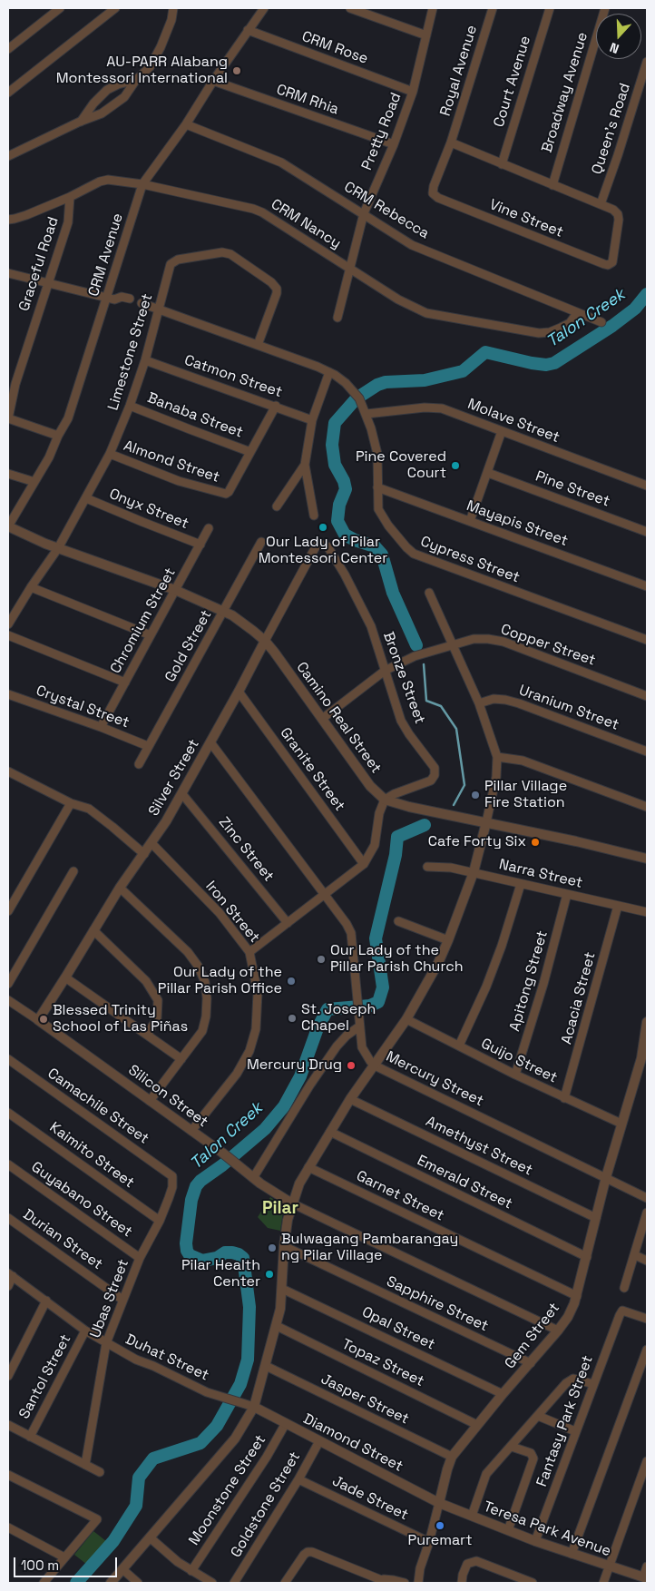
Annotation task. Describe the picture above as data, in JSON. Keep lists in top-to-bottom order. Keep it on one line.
{"streets":{"street":["CRM Rose","Royal Avenue","Court Avenue","Broadway Avenue","CRM Rhia","Queen's Road","Pretty Road","CRM Rebecca","Vine Street","CRM Nancy","CRM Avenue","Graceful Road","Limestone Street","Catmon Street","Banaba Street","Molave Street","Almond Street","Pine Street","Onyx Street","Mayapis Street","Cypress Street","Chromium Street","Copper Street","Gold Street","Bronze Street","Crystal Street","Uranium Street","Camino Real Street","Granite Street","Silver Street","Zinc Street","Narra Street","Iron Street","Apitong Street","Acacia Street","Guijo Street","Mercury Street","Silicon Street","Camachile Street","Amethyst Street","Kaimito Street","Emerald Street","Garnet Street","Guyabano Street","Durian Street","Ubas Street","Sapphire Street","Opal Street","Gem Street","Duhat Street","Topaz Street","Santol Street","Jasper Street","Fantasy Park Street","Diamond Street","Moonstone Street","Jade Street","Goldstone Street","Teresa Park Avenue"]},"crossings":[["CRM Rose","Pretty Road"],["CRM Rose","CRM Avenue"],["Royal Avenue","Vine Street"],["CRM Rhia","Pretty Road"],["CRM Rhia","CRM Avenue"],["Queen's Road","Vine Street"],["Pretty Road","CRM Rebecca"],["Pretty Road","CRM Nancy"],["CRM Rebecca","CRM Nancy"],["CRM Rebecca","CRM Avenue"],["CRM Nancy","CRM Avenue"],["CRM Nancy","Graceful Road"],["CRM Avenue","Camino Real Street"],["Limestone Street","Catmon Street"],["Limestone Street","Banaba Street"],["Limestone Street","Almond Street"],["Limestone Street","Onyx Street"],["Limestone Street","Cypress Street"],["Limestone Street","Camino Real Street"],["Banaba Street","Almond Street"],["Molave Street","Cypress Street"],["Onyx Street","Chromium Street"],["Mayapis Street","Cypress Street"],["Chromium Street","Crystal Street"],["Chromium Street","Camino Real Street"],["Copper Street","Bronze Street"],["Copper Street","Camino Real Street"],["Gold Street","Crystal Street"],["Gold Street","Camino Real Street"],["Bronze Street","Camino Real Street"],["Bronze Street","Silver Street"],["Camino Real Street","Silver Street"],["Granite Street","Silver Street"],["Silver Street","Zinc Street"],["Silver Street","Iron Street"],["Silver Street","Mercury Street"],["Silver Street","Silicon Street"],["Narra Street","Apitong Street"],["Narra Street","Acacia Street"],["Iron Street","Silicon Street"],["Apitong Street","Guijo Street"],["Acacia Street","Guijo Street"],["Guijo Street","Gem Street"],["Mercury Street","Gem Street"],["Silicon Street","Gem Street"],["Camachile Street","Ubas Street"],["Amethyst Street","Gem Street"],["Kaimito Street","Ubas Street"],["Emerald Street","Gem Street"],["Garnet Street","Gem Street"],["Guyabano Street","Ubas Street"],["Durian Street","Ubas Street"],["Ubas Street","Duhat Street"],["Sapphire Street","Gem Street"],["Opal Street","Gem Street"],["Gem Street","Topaz Street"],["Gem Street","Jasper Street"],["Gem Street","Diamond Street"],["Gem Street","Jade Street"],["Gem Street","Teresa Park Avenue"],["Duhat Street","Santol Street"],["Duhat Street","Diamond Street"],["Fantasy Park Street","Teresa Park Avenue"],["Diamond Street","Moonstone Street"],["Diamond Street","Goldstone Street"],["Diamond Street","Teresa Park Avenue"],["Jade Street","Goldstone Street"]],"districts":["Pilar"],"water":["Talon Creek"],"places":["AU-PARR Alabang Montessori International","Pine Covered Court","Our Lady of Pilar Montessori Center","Pillar Village Fire Station","Cafe Forty Six","Our Lady of the Pillar Parish Church","Our Lady of the Pillar Parish Office","St. Joseph Chapel","Blessed Trinity School of Las Piñas","Mercury Drug","Bulwagang Pambarangay ng Pilar Village","Pilar Health Center","Puremart"],"scale_bar":"100 m","north":"bottom"}
